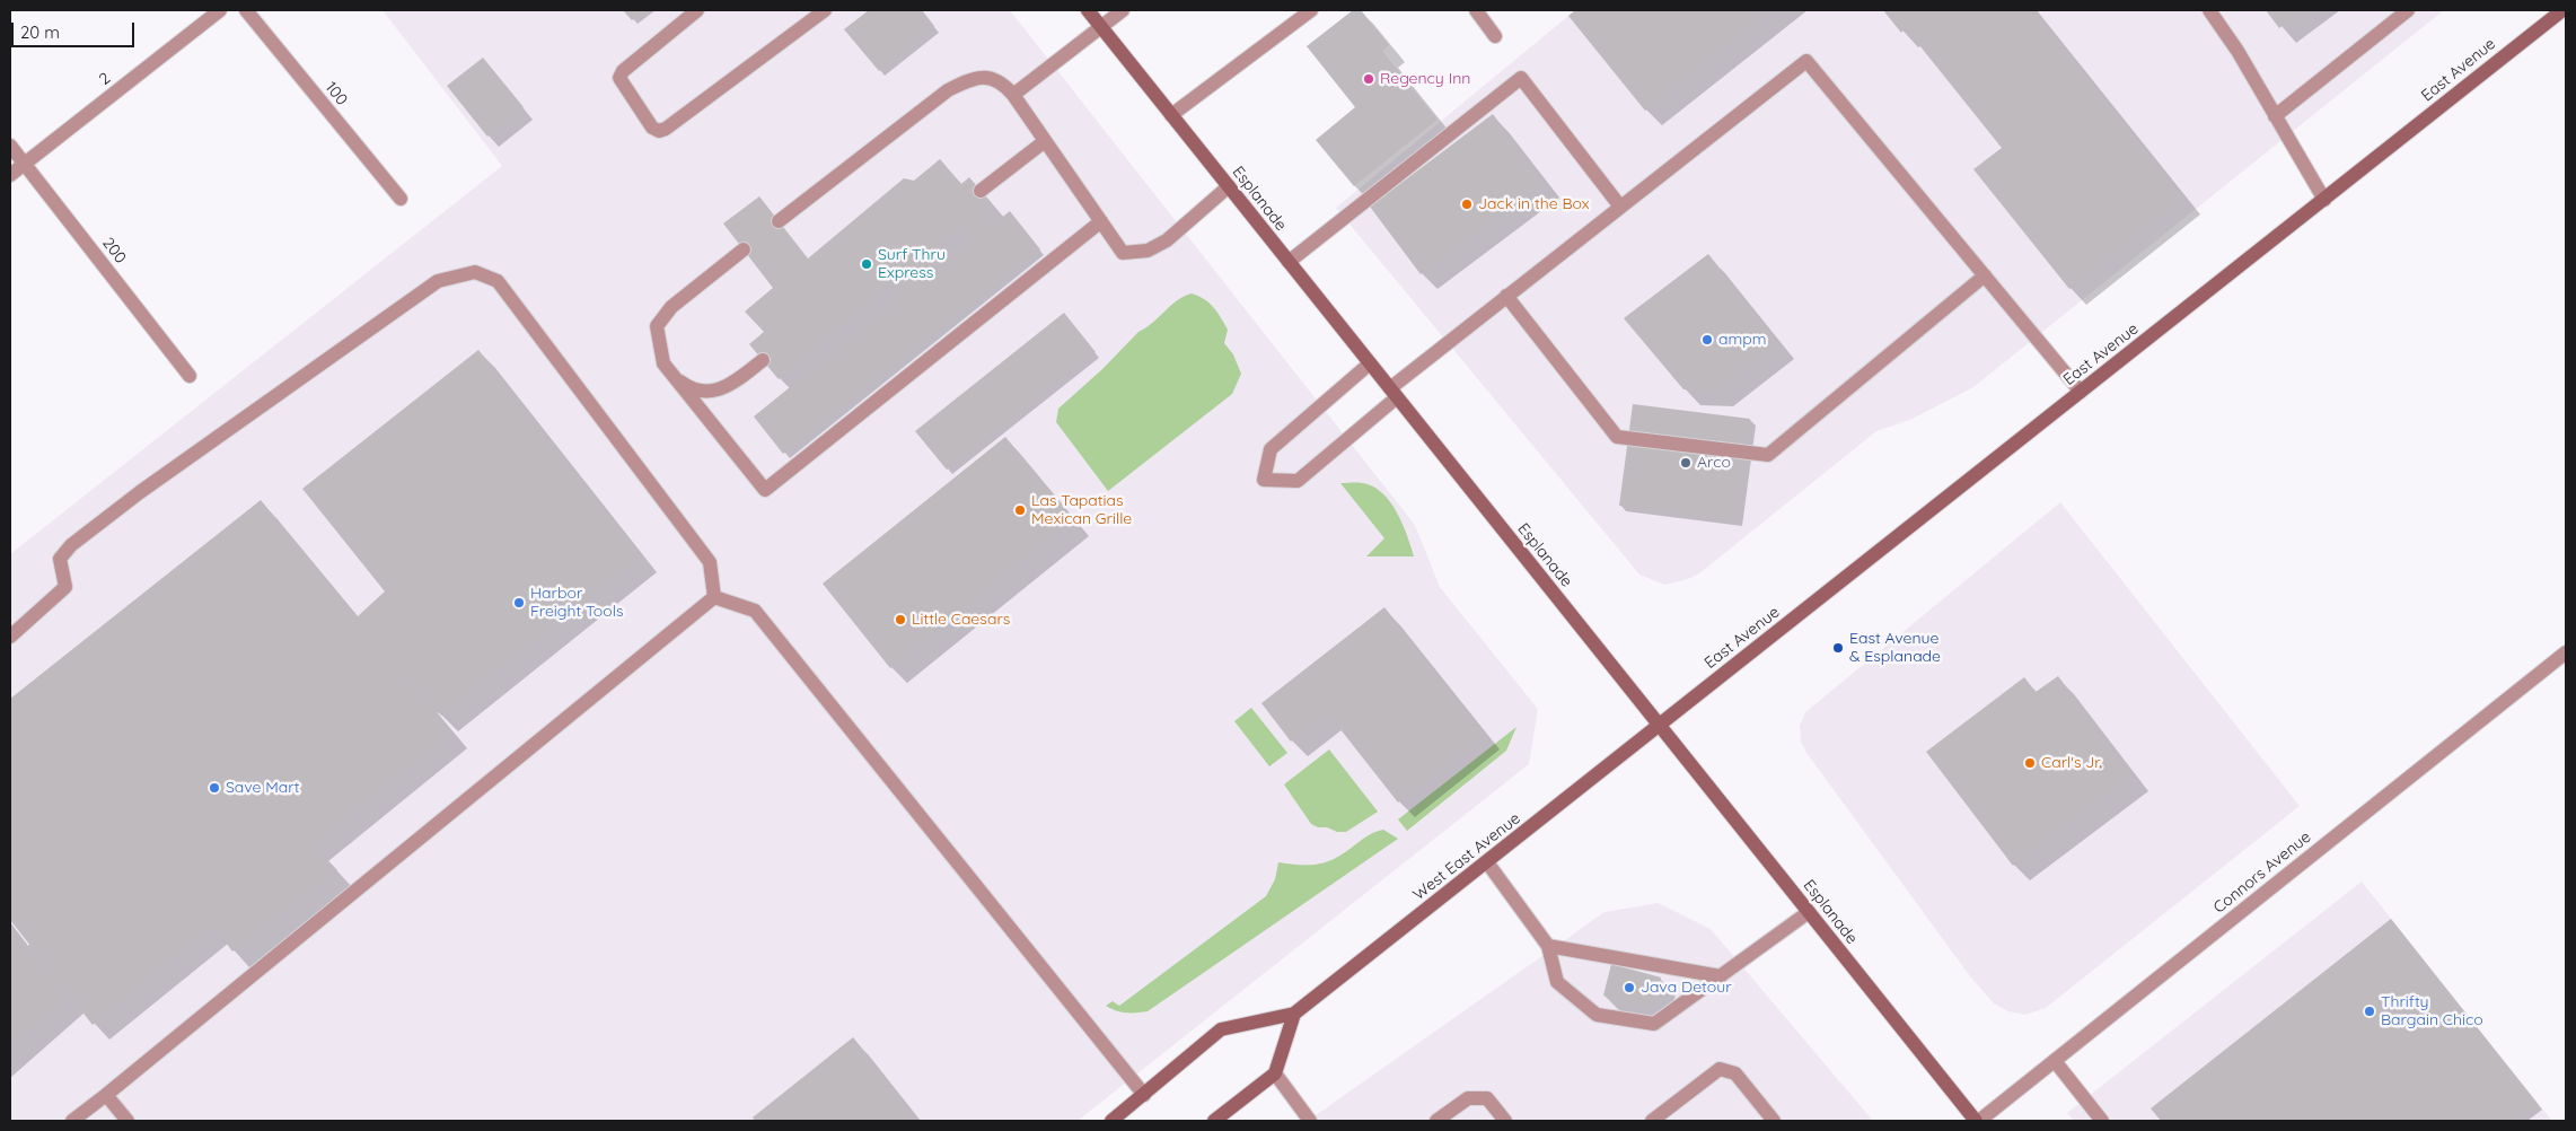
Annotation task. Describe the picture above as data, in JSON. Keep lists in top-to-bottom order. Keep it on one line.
{"streets":{"main road":["East Avenue","Esplanade","West East Avenue"],"street":["2","100","200","Connors Avenue"]},"crossings":[["East Avenue","Esplanade"],["East Avenue","West East Avenue"],["2","200"],["Esplanade","West East Avenue"],["Esplanade","Connors Avenue"]],"places":["Regency Inn","Jack in the Box","Surf Thru Express","ampm","Arco","Las Tapatias Mexican Grille","Harbor Freight Tools","Little Caesars","East Avenue & Esplanade","Carl's Jr.","Save Mart","Java Detour","Thrifty Bargain Chico"],"scale_bar":"20 m"}
